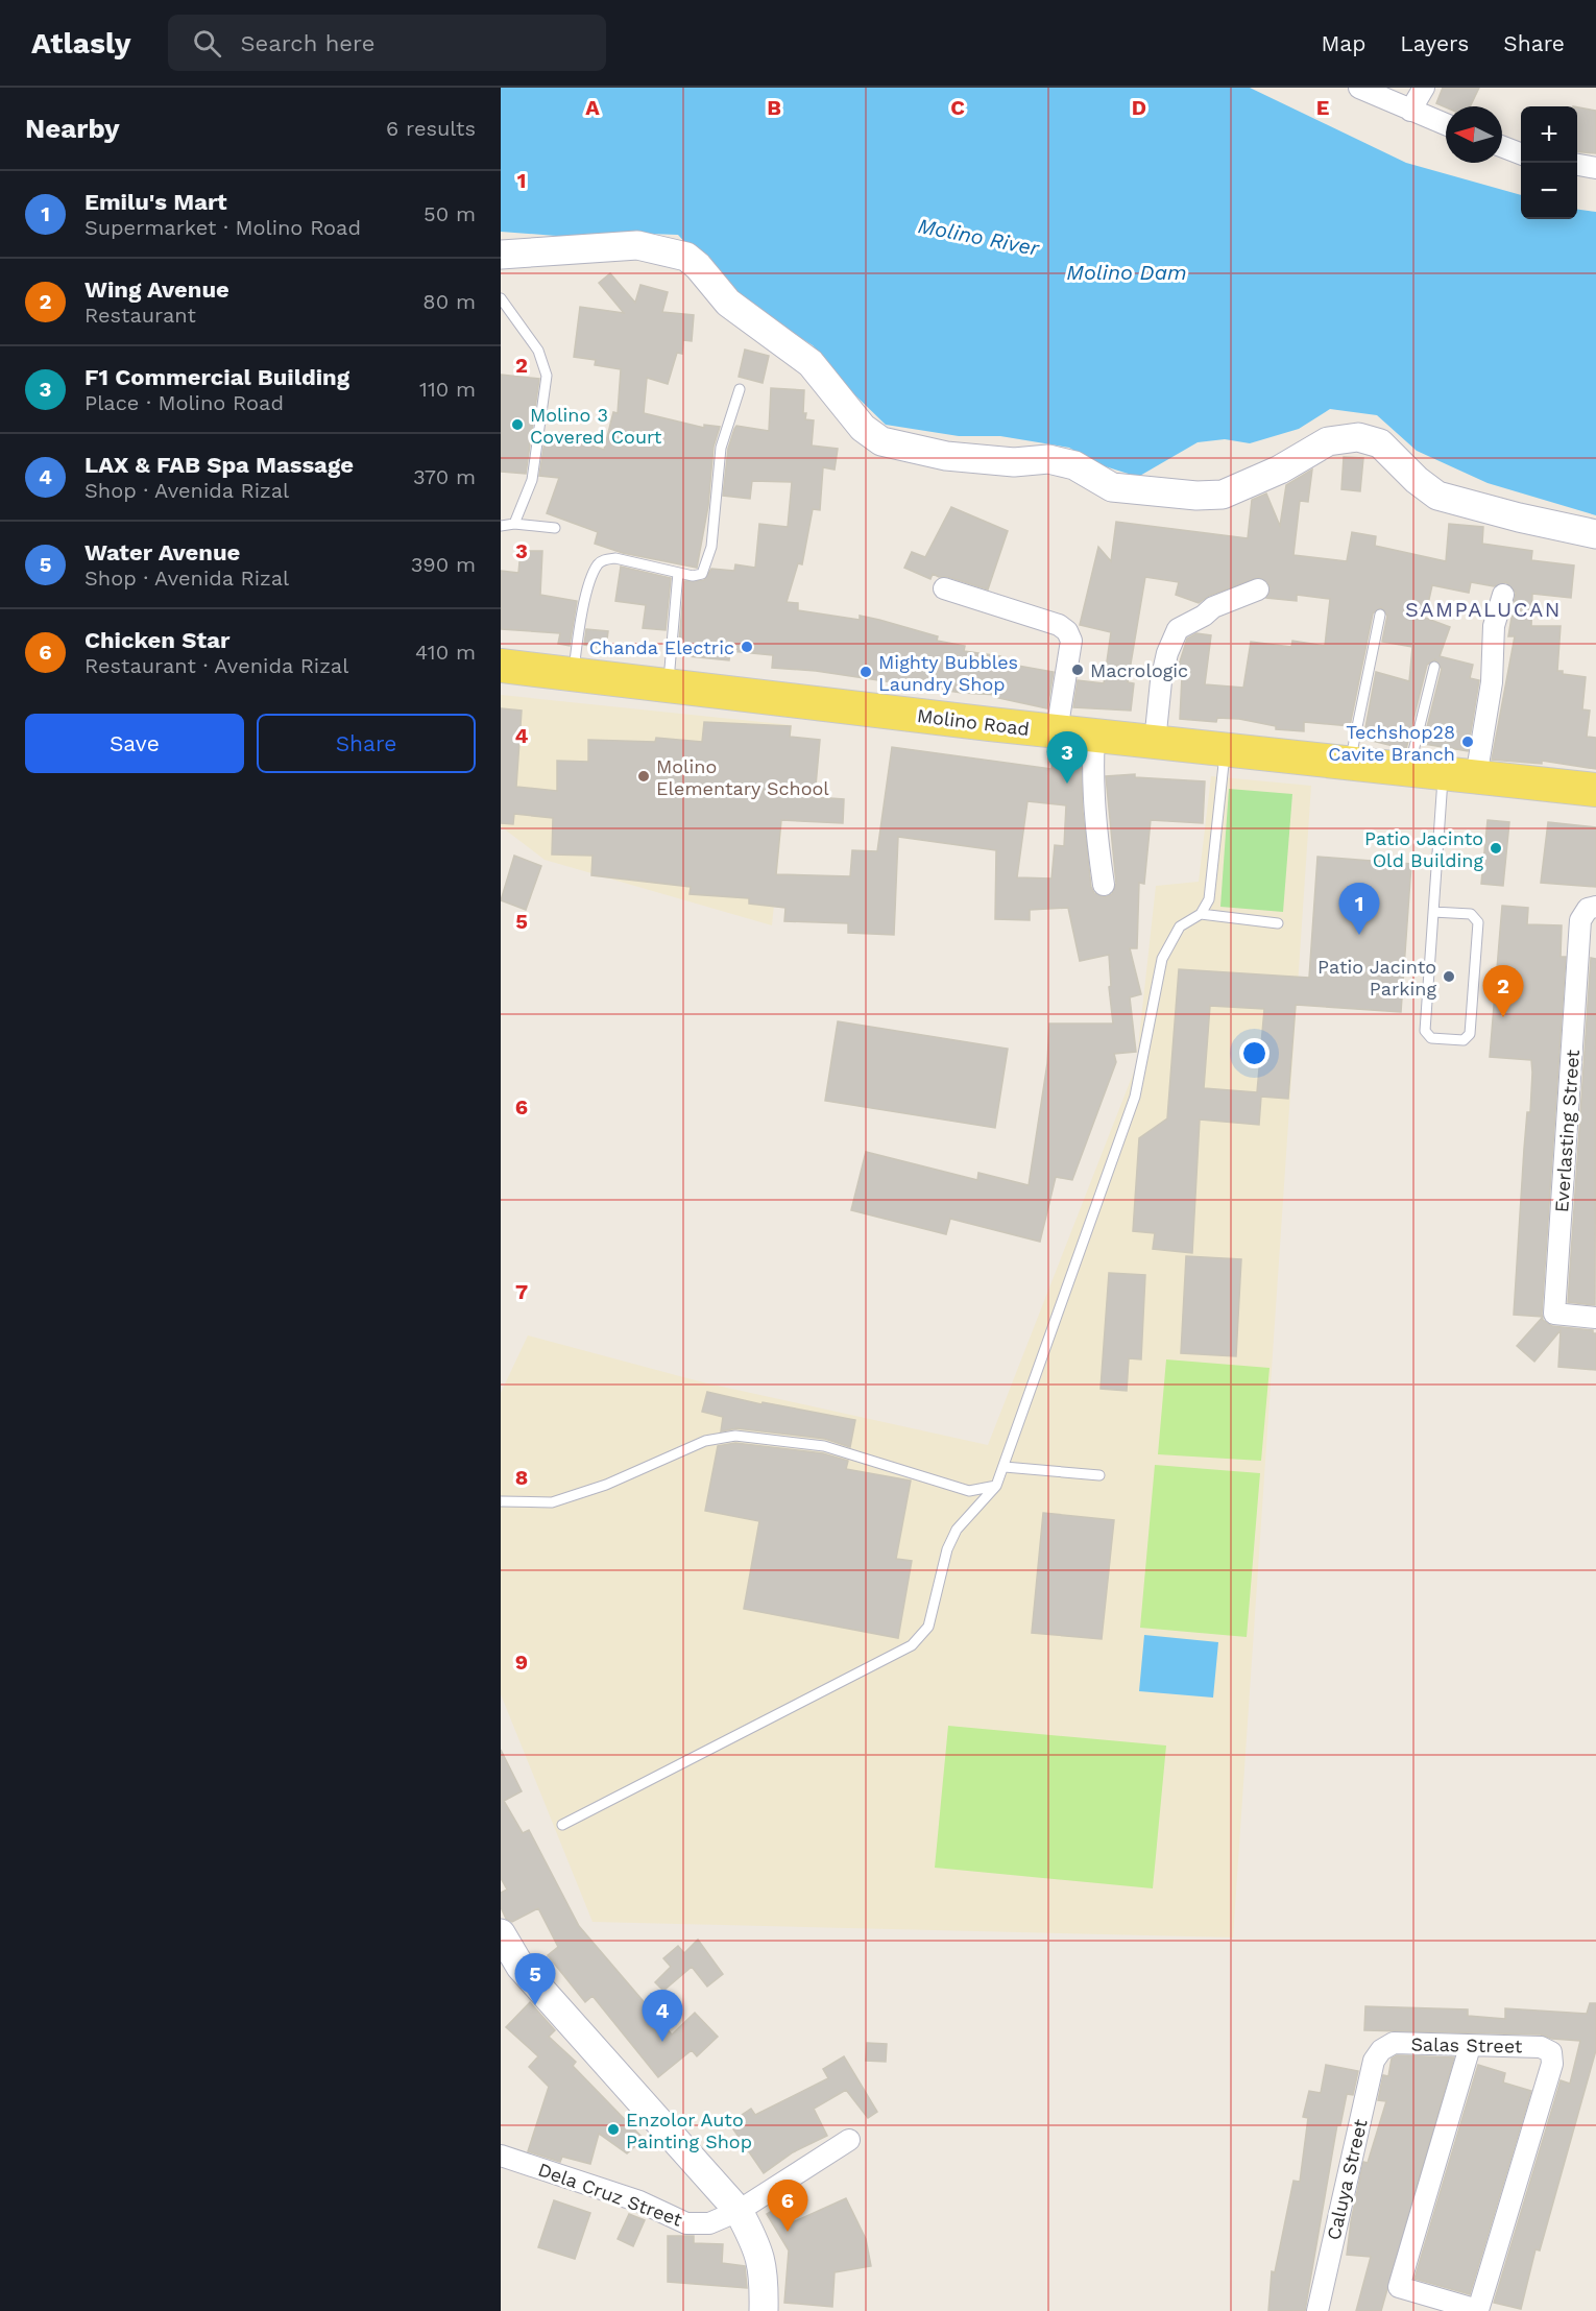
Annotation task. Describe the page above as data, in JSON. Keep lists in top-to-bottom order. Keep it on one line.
{"streets":{"main road":["Molino Road"],"street":["Everlasting Street","Salas Street","Caluya Street","Dela Cruz Street"]},"crossings":[["Salas Street","Caluya Street"]],"districts":["SAMPALUCAN"],"water":["Molino River","Molino Dam"],"places":["Molino 3 Covered Court","Chanda Electric","Macrologic","Mighty Bubbles Laundry Shop","Techshop28 Cavite Branch","Molino Elementary School","Patio Jacinto Old Building","Patio Jacinto Parking","Enzolor Auto Painting Shop"],"north":"left","page":{"header":"Atlasly","search":"Search here","nav":["Map","Layers","Share"],"heading":["Nearby","6 results"],"map_buttons":["+","−"],"list":[{"mark":"1","name":"Emilu's Mart","note":"Supermarket · Molino Road","value":"50 m"},{"mark":"2","name":"Wing Avenue","note":"Restaurant","value":"80 m"},{"mark":"3","name":"F1 Commercial Building","note":"Place · Molino Road","value":"110 m"},{"mark":"4","name":"LAX & FAB Spa Massage","note":"Shop · Avenida Rizal","value":"370 m"},{"mark":"5","name":"Water Avenue","note":"Shop · Avenida Rizal","value":"390 m"},{"mark":"6","name":"Chicken Star","note":"Restaurant · Avenida Rizal","value":"410 m"}],"buttons":["Save","Share"],"pins":["3","1","2","5","4","6"]},"grid":{"columns":["A","B","C","D","E"],"rows":["1","2","3","4","5","6","7","8","9"]}}
